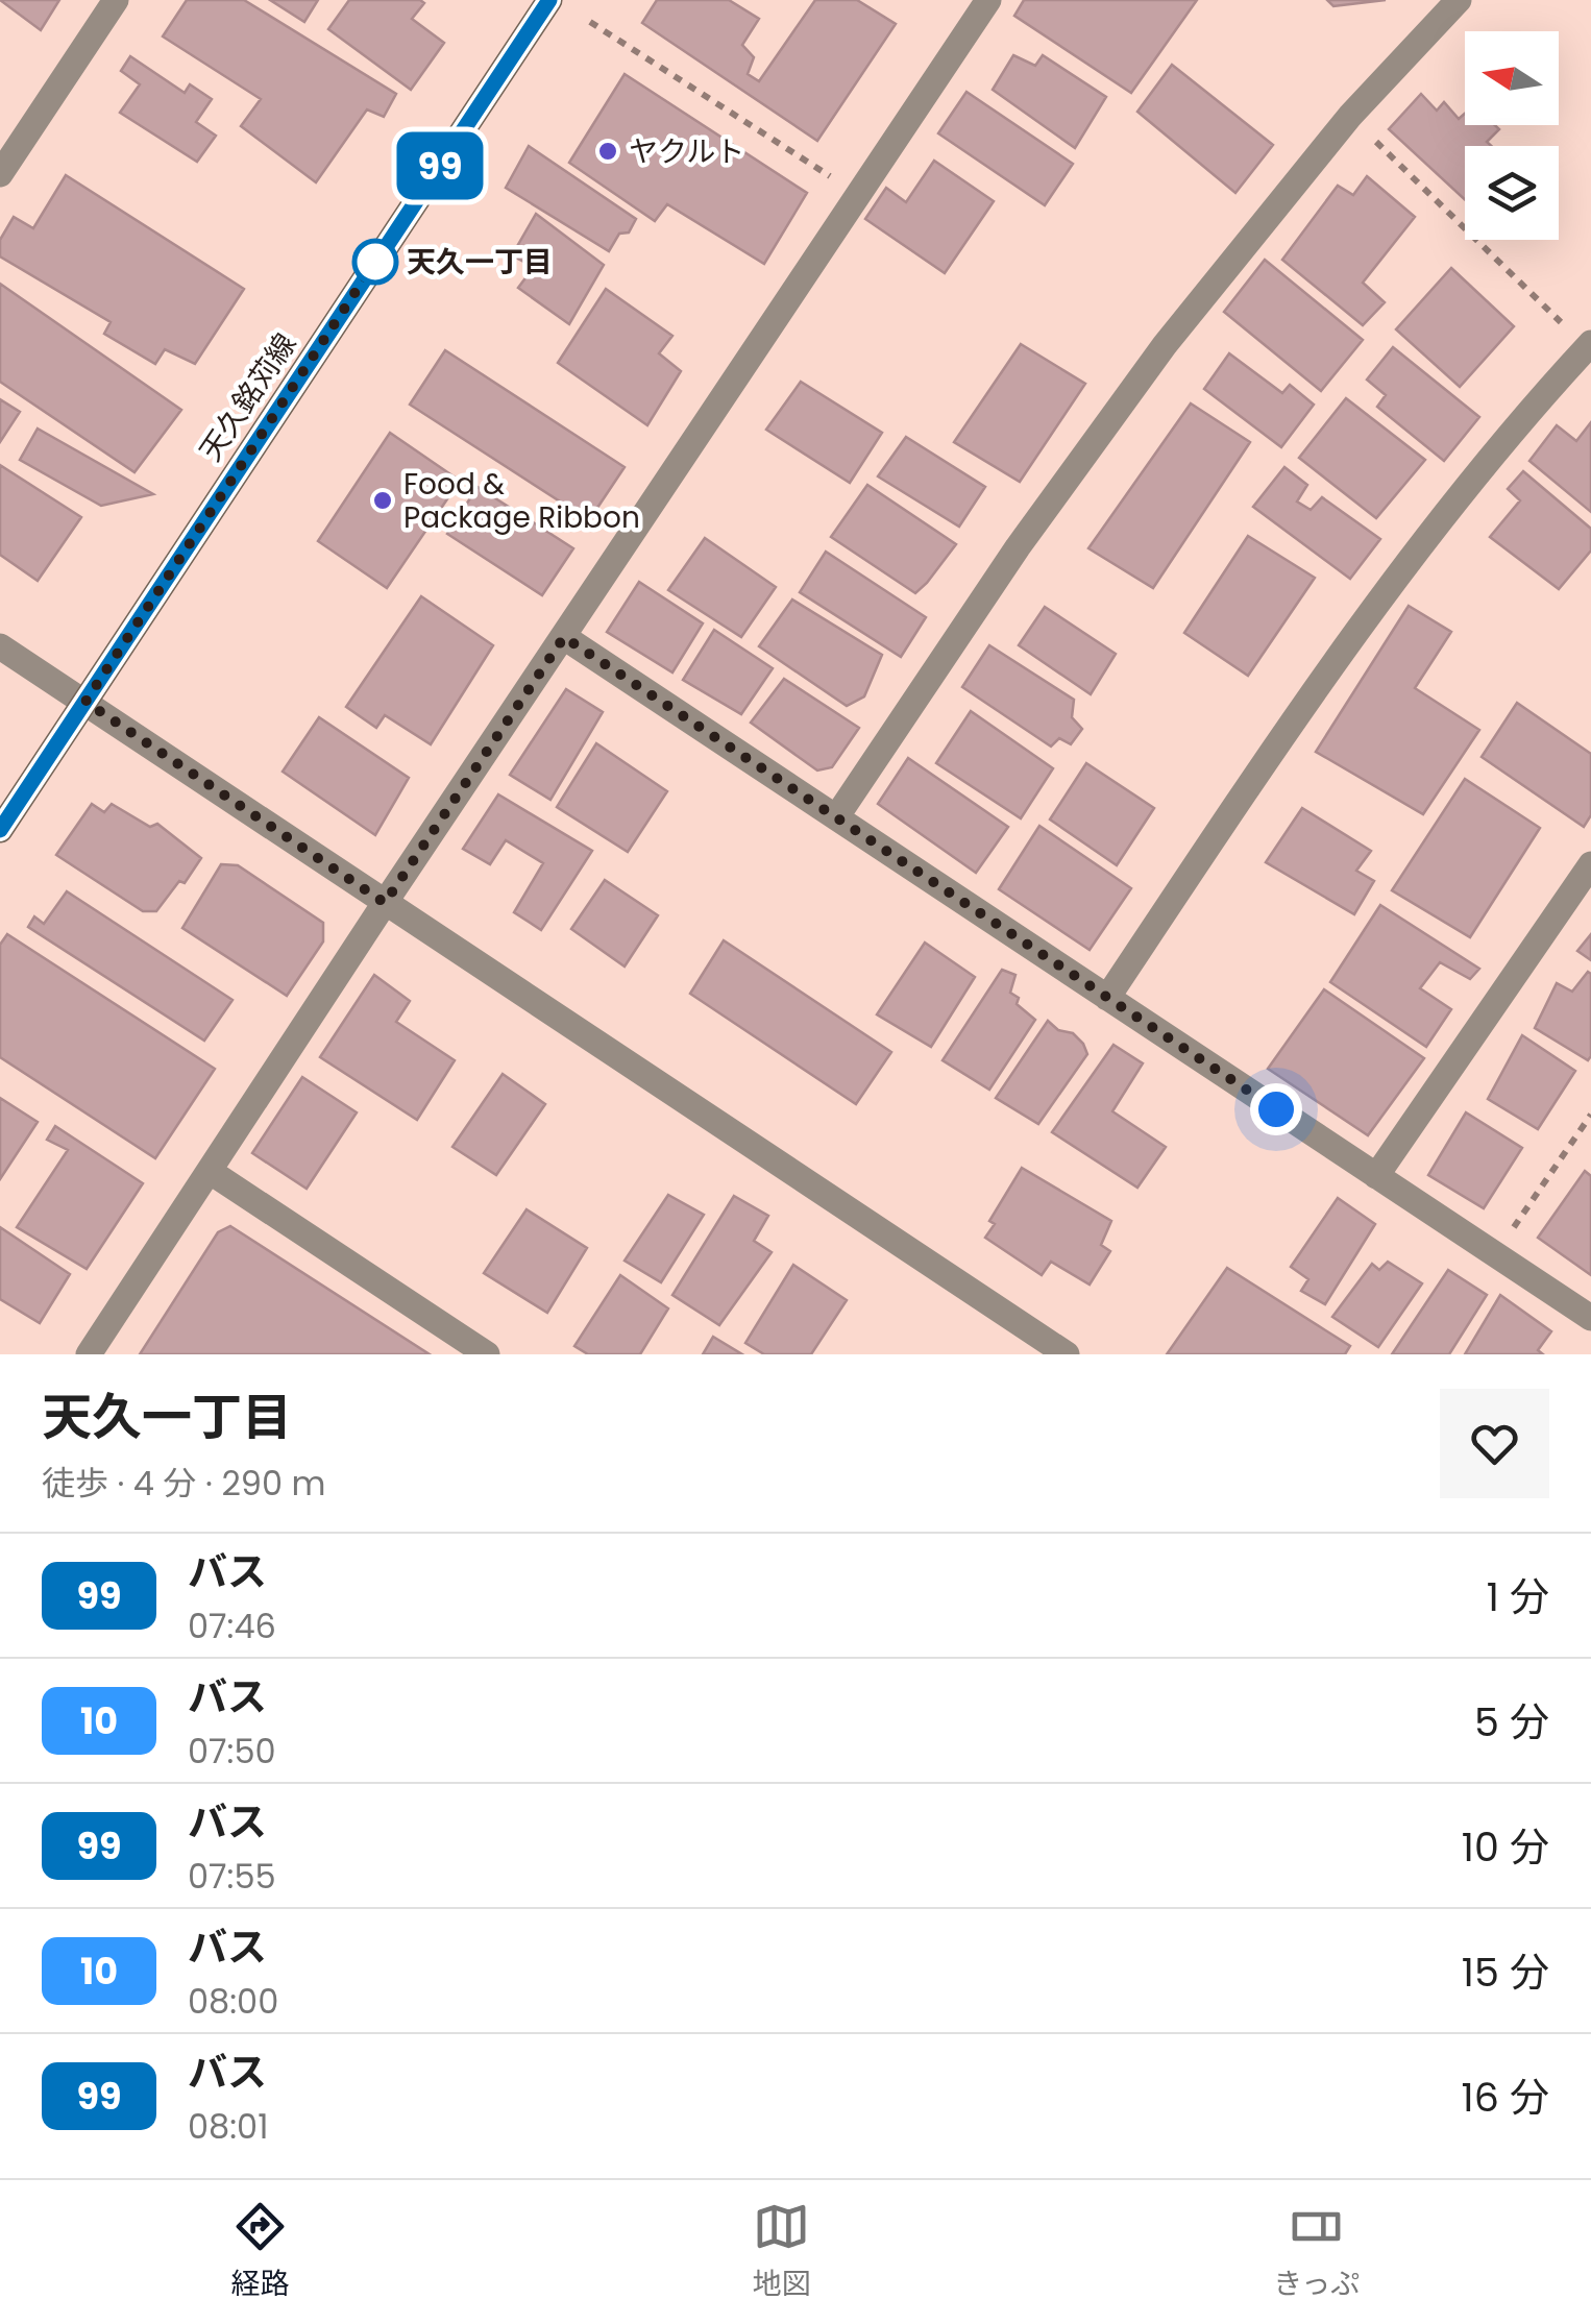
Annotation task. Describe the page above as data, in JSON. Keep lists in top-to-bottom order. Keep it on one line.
{"streets":{"street":["天久銘苅線"]},"places":["ヤクルト","天久一丁目","Food & Package Ribbon"],"lines":["bus line 99"],"north":"left","page":{"on_map":"99","heading":["天久一丁目","徒歩 · 4 分 · 290 m"],"list":[{"mark":"99","name":"バス","note":"07:46","value":"1 分"},{"mark":"10","name":"バス","note":"07:50","value":"5 分"},{"mark":"99","name":"バス","note":"07:55","value":"10 分"},{"mark":"10","name":"バス","note":"08:00","value":"15 分"},{"mark":"99","name":"バス","note":"08:01","value":"16 分"}],"tabs":["経路","地図","きっぷ"]}}
